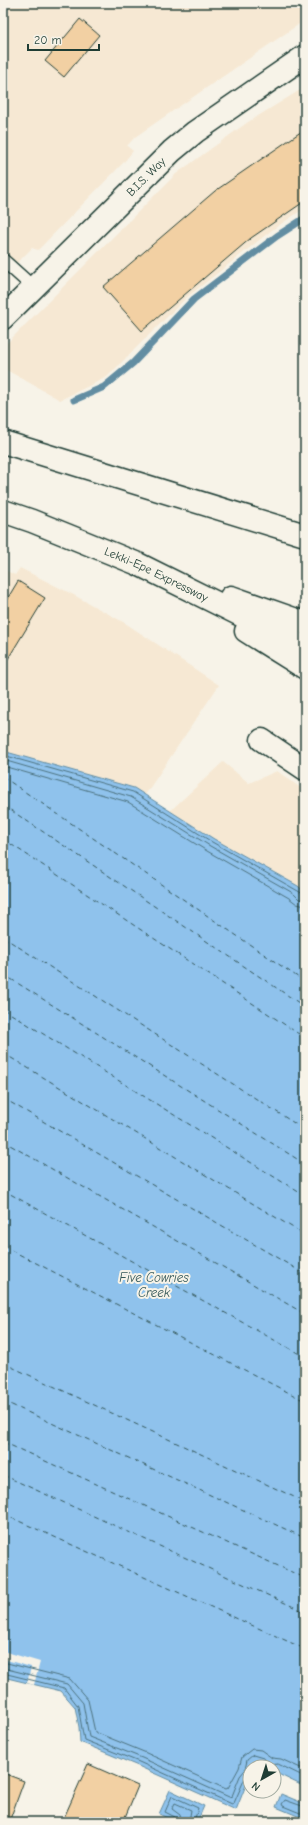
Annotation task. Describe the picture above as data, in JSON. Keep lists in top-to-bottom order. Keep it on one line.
{"streets":{"main road":["B.I.S. Way","Lekki-Epe Expressway"]},"water":["Five Cowries Creek"],"scale_bar":"20 m","north":"bottom left"}
